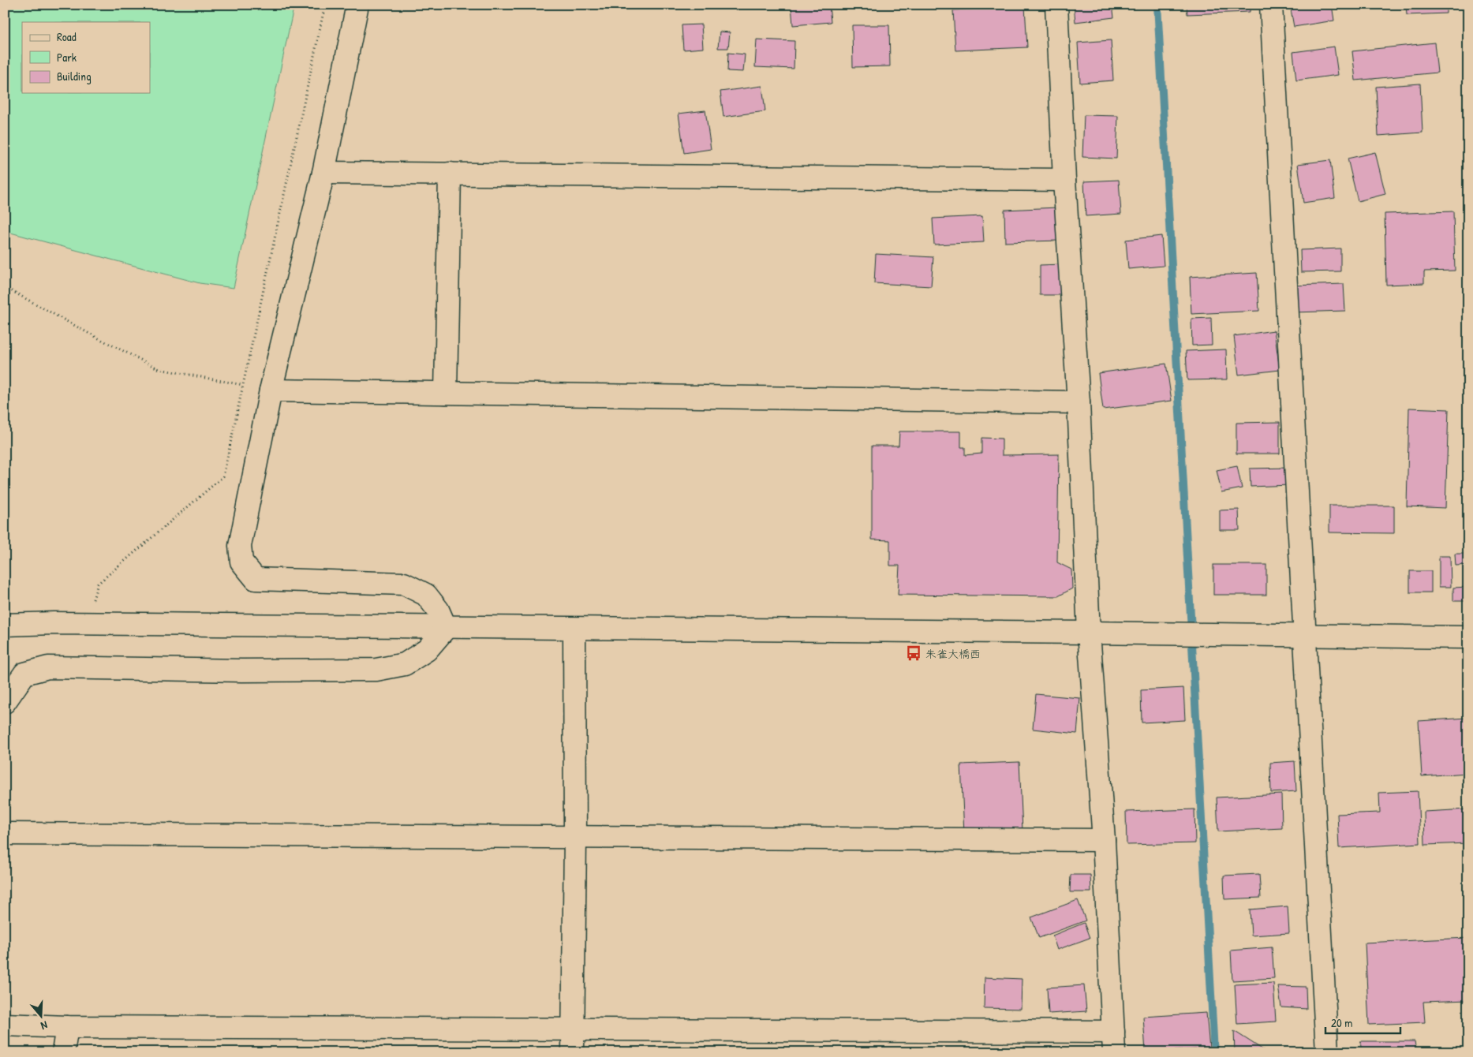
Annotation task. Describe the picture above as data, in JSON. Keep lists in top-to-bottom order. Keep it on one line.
{"places":{"bus stop":["朱雀大橋西"]},"legend":["Road","Park","Building"],"scale_bar":"20 m","north":"bottom"}
